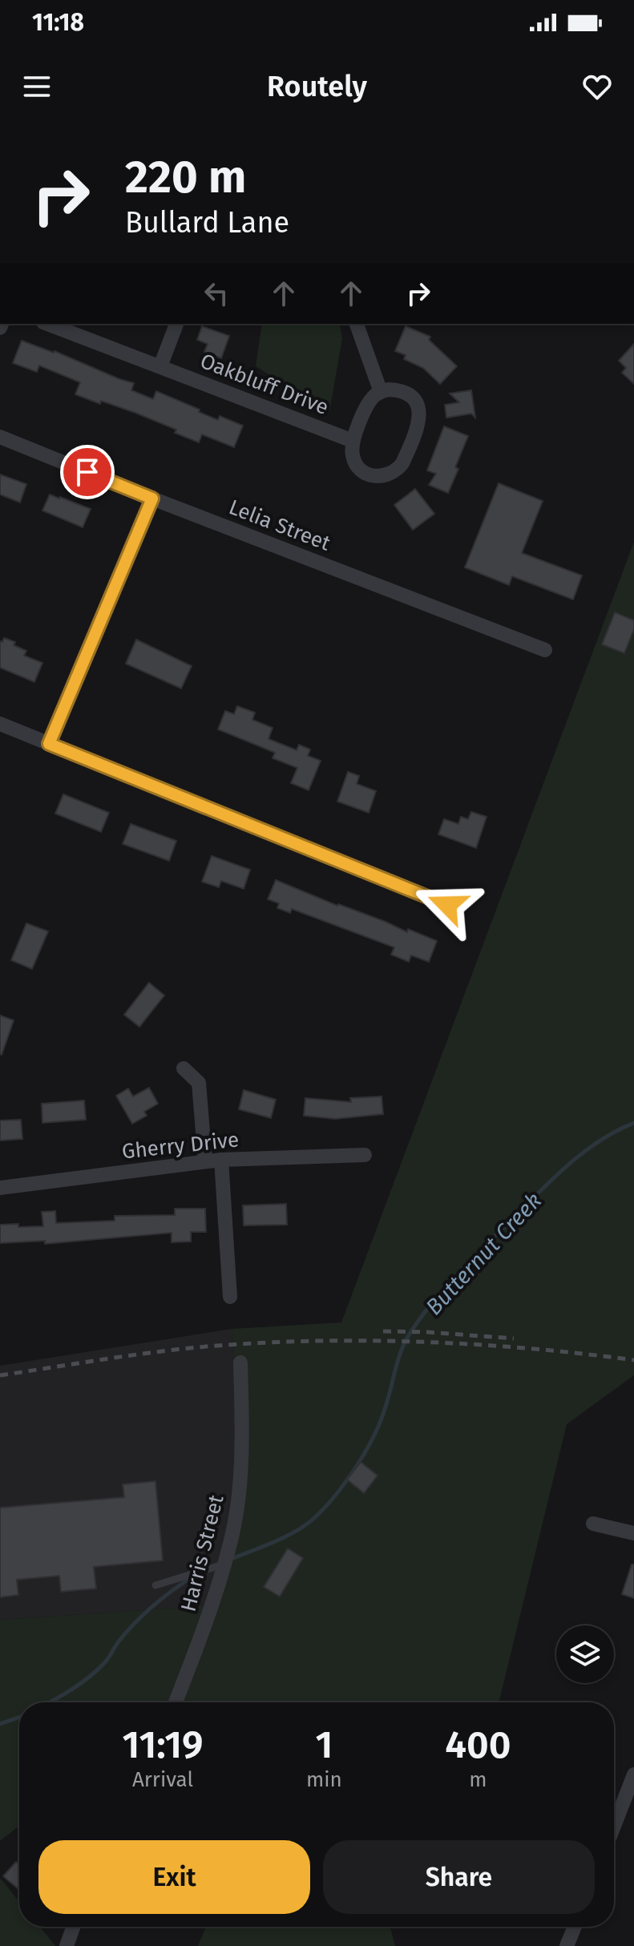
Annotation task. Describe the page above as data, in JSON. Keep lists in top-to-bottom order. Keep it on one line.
{"streets":{"street":["Oakbluff Drive","Lelia Street","Gherry Drive","Harris Street"]},"water":["Butternut Creek"],"page":{"status":"11:18","header":"Routely","turn":["220 m","Bullard Lane"],"eta":["11:19","Arrival","1","min","400","m"],"buttons":["Exit","Share"]}}
